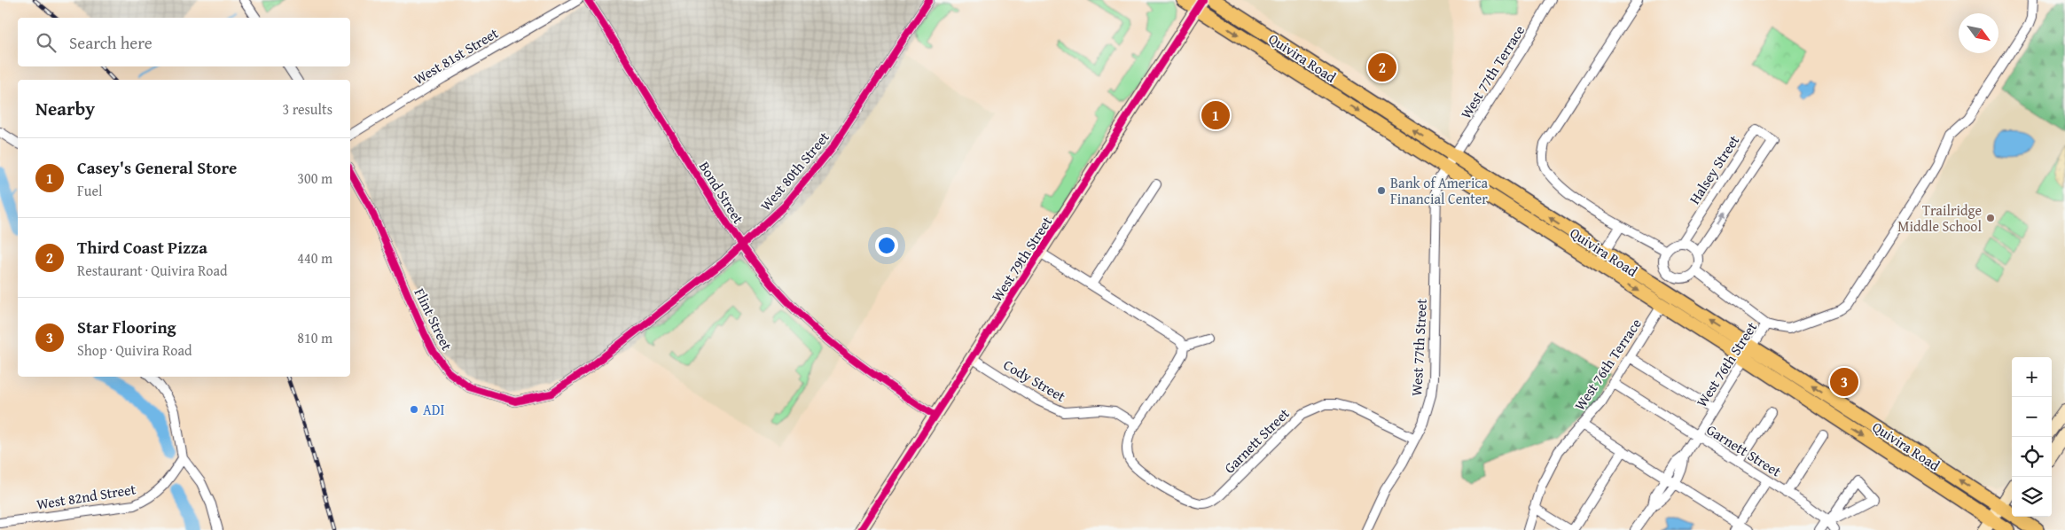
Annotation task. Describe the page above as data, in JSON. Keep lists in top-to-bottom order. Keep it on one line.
{"streets":{"main road":["Quivira Road"],"street":["West 81st Street","West 77th Terrace","Halsey Street","West 80th Street","Bond Street","West 79th Street","Flint Street","West 77th Street","West 76th Terrace","West 76th Street","Cody Street","Garnett Street","West 82nd Street"]},"crossings":[["Quivira Road","West 77th Terrace"],["Quivira Road","West 79th Street"],["Quivira Road","West 77th Street"],["Quivira Road","West 76th Terrace"],["Quivira Road","West 76th Street"],["West 77th Terrace","West 77th Street"],["West 80th Street","Bond Street"],["West 80th Street","Flint Street"],["Bond Street","West 79th Street"],["West 79th Street","Cody Street"],["West 77th Street","Garnett Street"],["West 76th Terrace","Garnett Street"],["West 76th Street","Garnett Street"],["Cody Street","Garnett Street"]],"places":["Bank of America Financial Center","Trailridge Middle School","ADI"],"north":"bottom right","page":{"search":"Search here","pins":["2","1","3"],"heading":["Nearby","3 results"],"list":[{"mark":"1","name":"Casey's General Store","note":"Fuel","value":"300 m"},{"mark":"2","name":"Third Coast Pizza","note":"Restaurant · Quivira Road","value":"440 m"},{"mark":"3","name":"Star Flooring","note":"Shop · Quivira Road","value":"810 m"}],"map_buttons":["+","−"]}}
